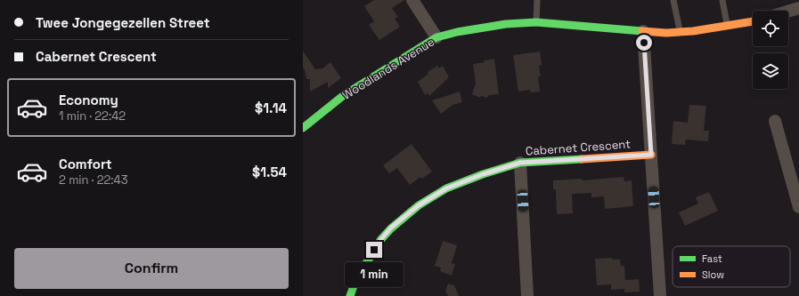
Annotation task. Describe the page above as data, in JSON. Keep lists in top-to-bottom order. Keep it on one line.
{"streets":{"street":["Woodlands Avenue","Cabernet Crescent"]},"legend":["Fast","Slow"],"page":{"banner":["Twee Jongegezellen Street","Cabernet Crescent"],"list":[{"name":"Economy","note":"1 min · 22:42","value":"$1.14"},{"name":"Comfort","note":"2 min · 22:43","value":"$1.54"}],"buttons":"Confirm","bubble":"1 min"}}
